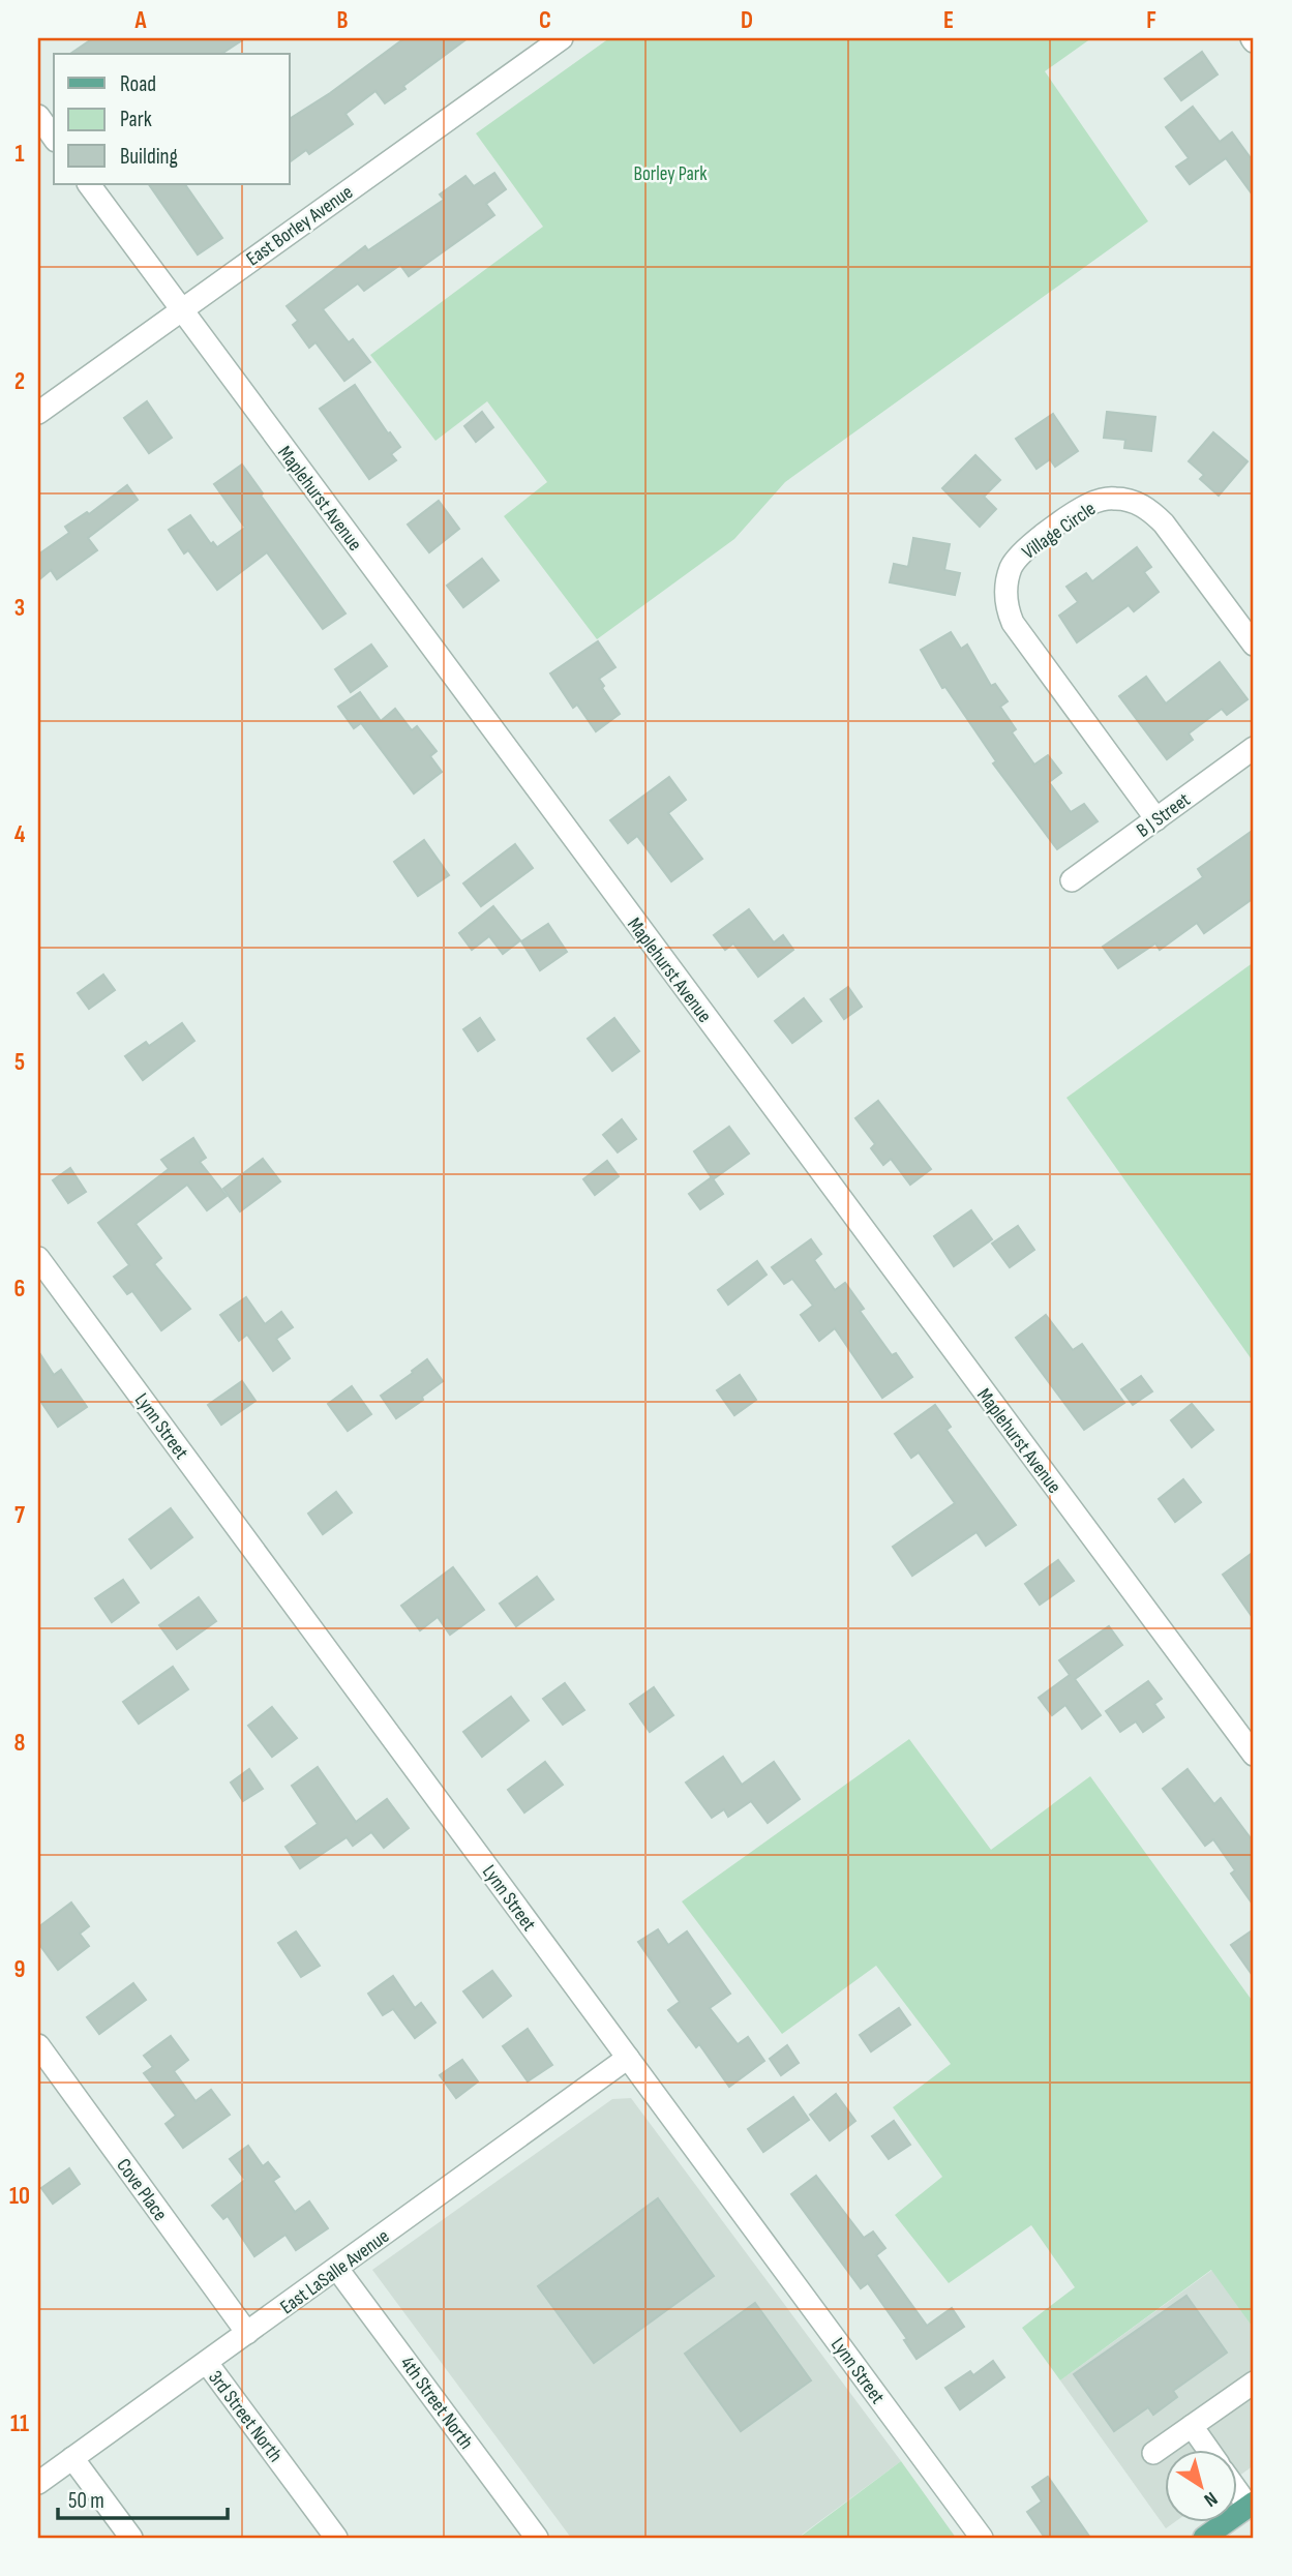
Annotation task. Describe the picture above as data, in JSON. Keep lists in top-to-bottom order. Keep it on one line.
{"streets":{"street":["East Borley Avenue","Maplehurst Avenue","Village Circle","B J Street","Lynn Street","Cove Place","East LaSalle Avenue","4th Street North","3rd Street North"]},"crossings":[["East Borley Avenue","Maplehurst Avenue"],["Village Circle","B J Street"],["Lynn Street","East LaSalle Avenue"],["Cove Place","East LaSalle Avenue"],["East LaSalle Avenue","4th Street North"],["East LaSalle Avenue","3rd Street North"]],"parks":["Borley Park"],"legend":["Road","Park","Building"],"scale_bar":"50 m","north":"bottom right","grid":{"columns":["A","B","C","D","E","F"],"rows":["1","2","3","4","5","6","7","8","9","10","11"]}}
